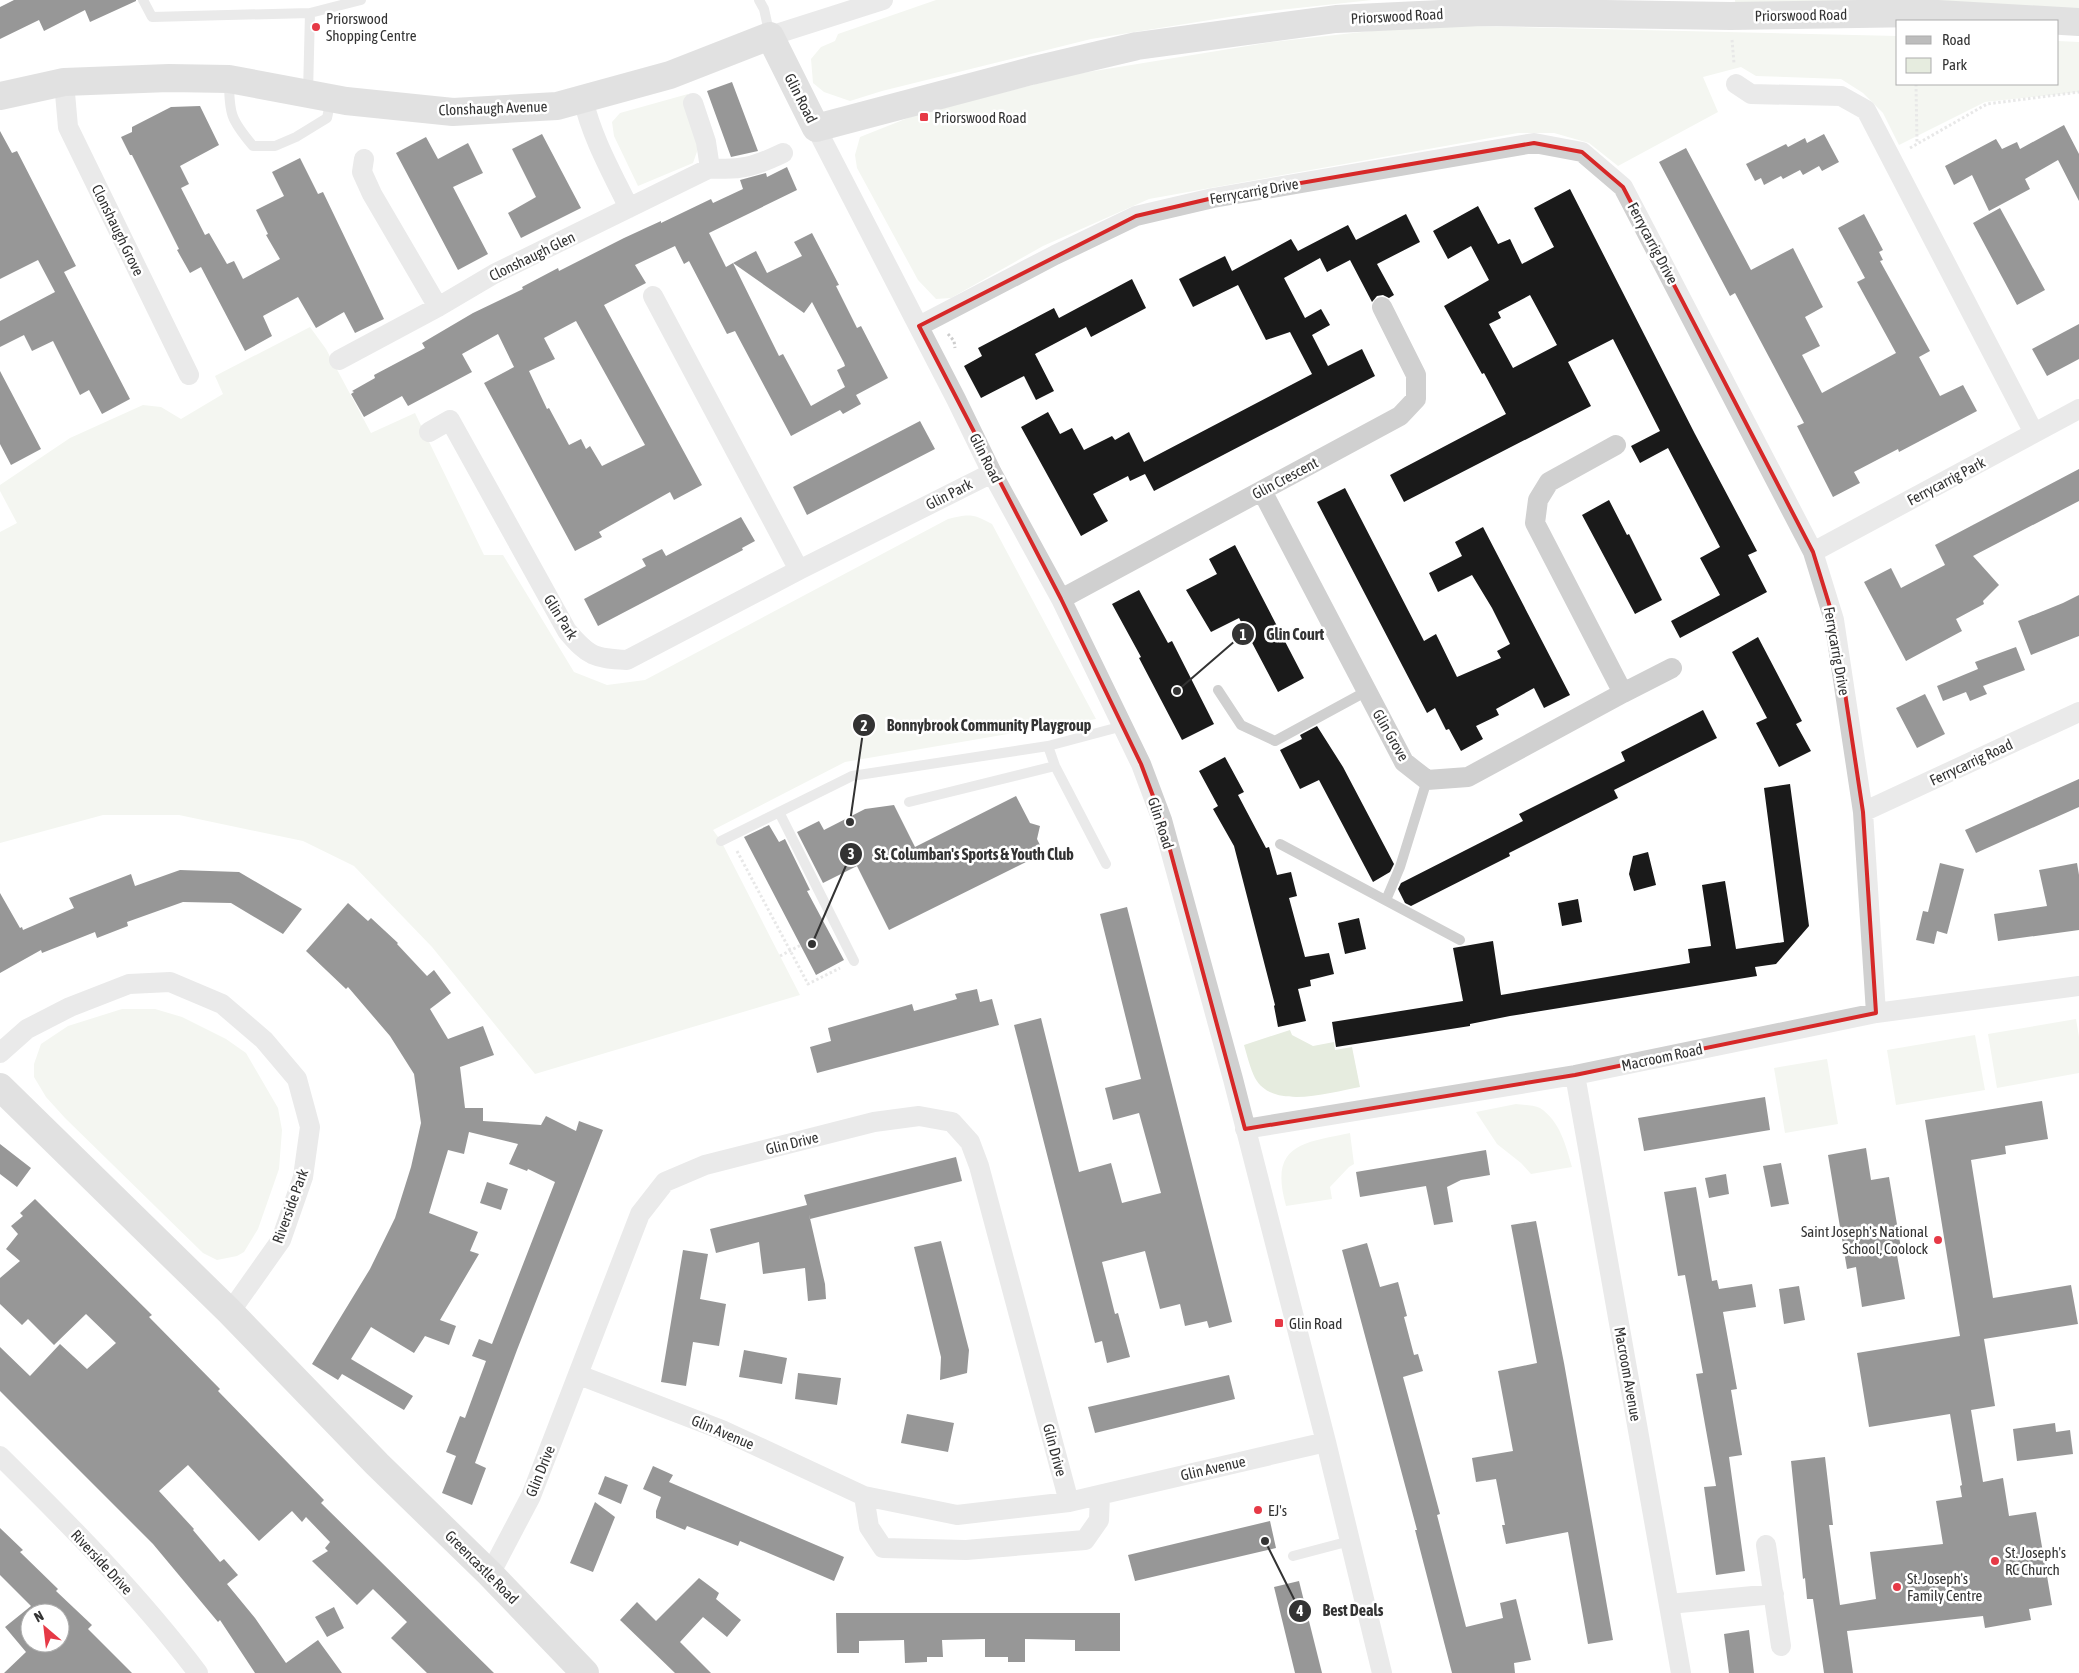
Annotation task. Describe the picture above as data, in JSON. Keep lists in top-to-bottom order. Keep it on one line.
{"streets":{"street":["Priorswood Road","Glin Road","Clonshaugh Avenue","Ferrycarrig Drive","Clonshaugh Grove","Clonshaugh Glen","Glin Crescent","Ferrycarrig Park","Glin Park","Glin Grove","Ferrycarrig Road","Macroom Road","Glin Drive","Riverside Park","Macroom Avenue","Glin Avenue","Riverside Drive","Greencastle Road"]},"crossings":[["Priorswood Road","Glin Road"],["Glin Road","Clonshaugh Avenue"],["Glin Road","Ferrycarrig Drive"],["Glin Road","Glin Crescent"],["Glin Road","Glin Park"],["Glin Road","Macroom Road"],["Glin Road","Glin Avenue"],["Clonshaugh Avenue","Clonshaugh Grove"],["Ferrycarrig Drive","Ferrycarrig Park"],["Ferrycarrig Drive","Ferrycarrig Road"],["Ferrycarrig Drive","Macroom Road"],["Glin Crescent","Glin Grove"],["Macroom Road","Macroom Avenue"],["Glin Drive","Glin Avenue"],["Glin Drive","Greencastle Road"],["Riverside Park","Greencastle Road"]],"places":{"other":["Priorswood Shopping Centre","Glin Court","Bonnybrook Community Playgroup","St. Columban's Sports & Youth Club","Saint Joseph's National School, Coolock","EJ's","Best Deals","St. Joseph's RC Church","St. Joseph's Family Centre"],"transit":["Priorswood Road","Glin Road"]},"legend":["Road","Park"],"north":"top left"}
